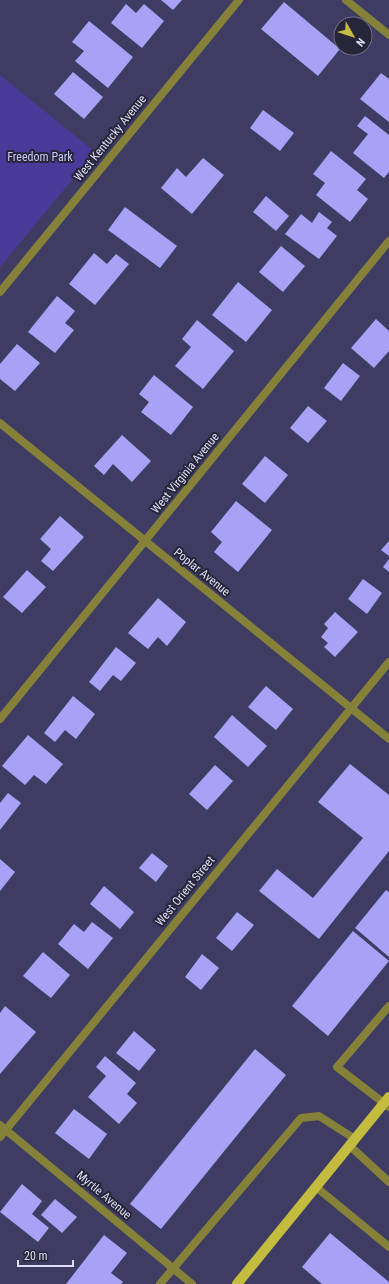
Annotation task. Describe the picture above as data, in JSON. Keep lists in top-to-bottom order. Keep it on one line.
{"streets":{"street":["West Kentucky Avenue","West Virginia Avenue","Poplar Avenue","West Orient Street","Myrtle Avenue"]},"crossings":[["West Virginia Avenue","Poplar Avenue"],["Poplar Avenue","West Orient Street"],["West Orient Street","Myrtle Avenue"]],"parks":["Freedom Park"],"scale_bar":"20 m","north":"bottom right"}
